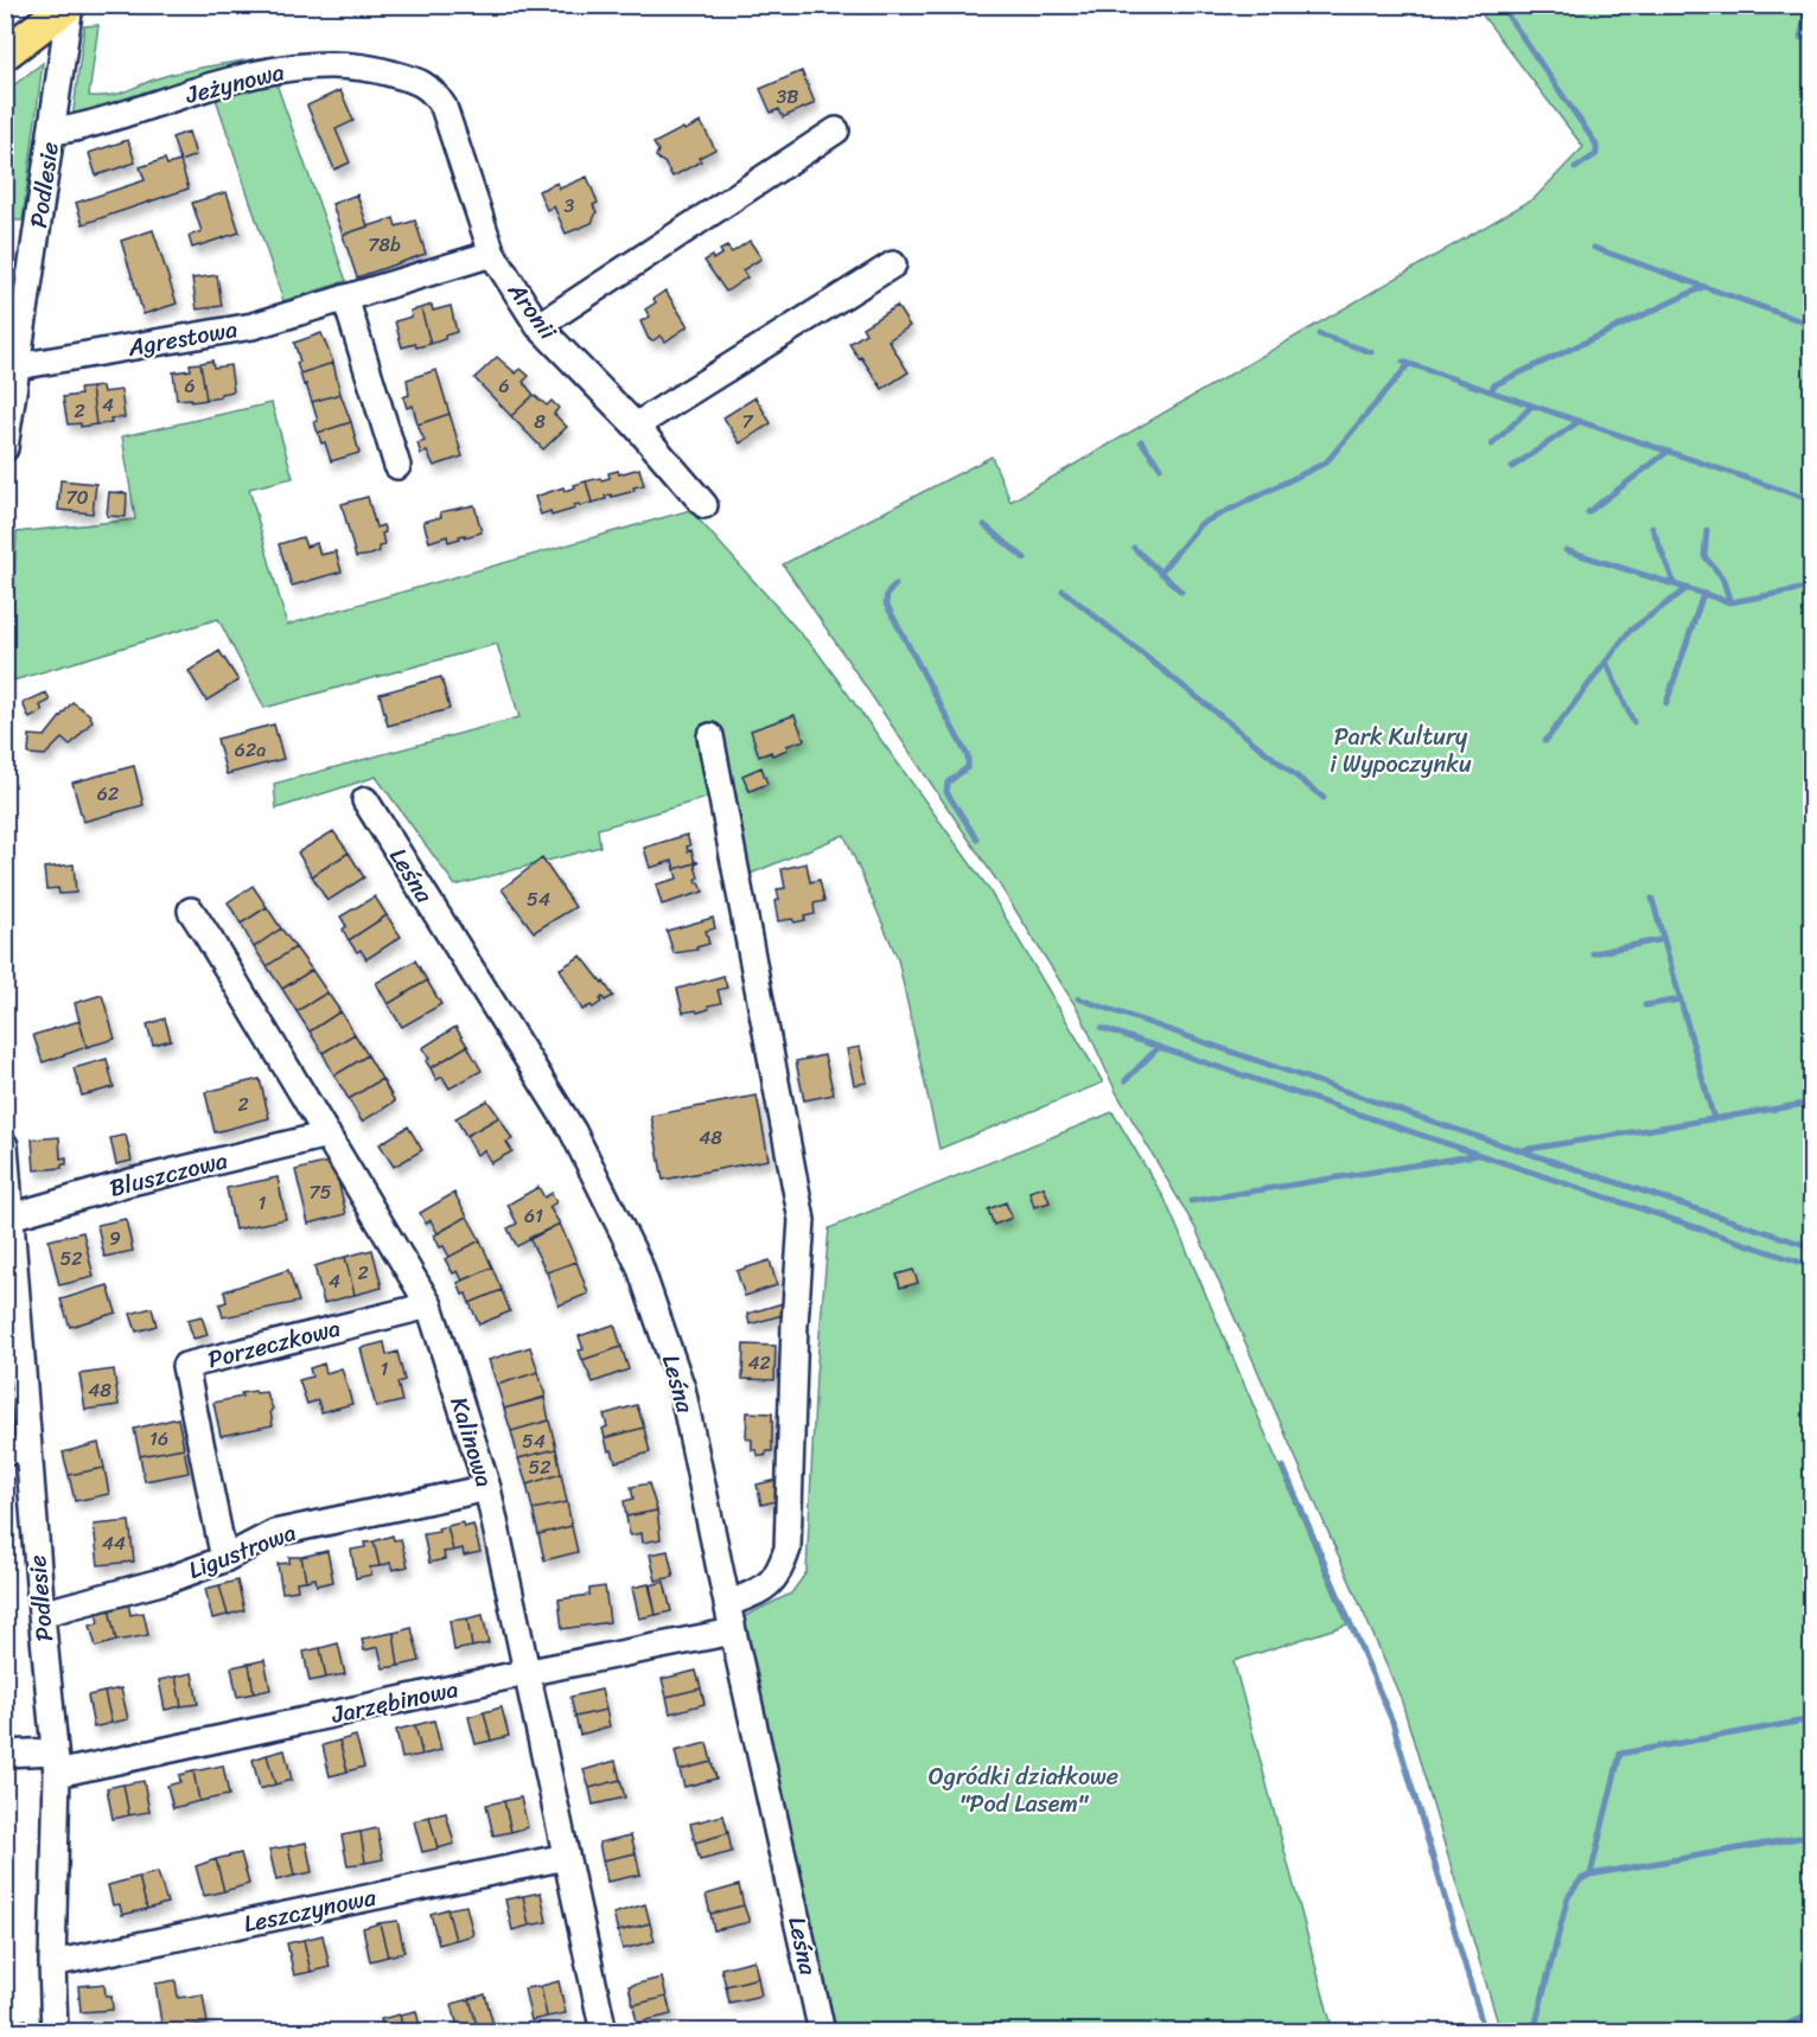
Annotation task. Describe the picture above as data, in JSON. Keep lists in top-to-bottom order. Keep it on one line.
{"streets":{"street":["Jeżynowa","Podlesie","Aronii","Agrestowa","Leśna","Bluszczowa","Porzeczkowa","Kalinowa","Ligustrowa","Jarzębinowa","Leszczynowa"]},"crossings":[["Jeżynowa","Podlesie"],["Jeżynowa","Aronii"],["Podlesie","Agrestowa"],["Podlesie","Bluszczowa"],["Podlesie","Ligustrowa"],["Podlesie","Jarzębinowa"],["Podlesie","Leszczynowa"],["Aronii","Agrestowa"],["Leśna","Jarzębinowa"],["Bluszczowa","Kalinowa"],["Porzeczkowa","Kalinowa"],["Porzeczkowa","Ligustrowa"],["Kalinowa","Ligustrowa"],["Kalinowa","Jarzębinowa"],["Kalinowa","Leszczynowa"]],"parks":["Park Kultury i Wypoczynku","Ogródki działkowe \"Pod Lasem\""],"house_numbers":["3B","3","78b","6","6","4","2","8","7","70","62a","62","54","2","48","75","1","61","9","52","2","4","42","1","48","16","54","52","44"]}
